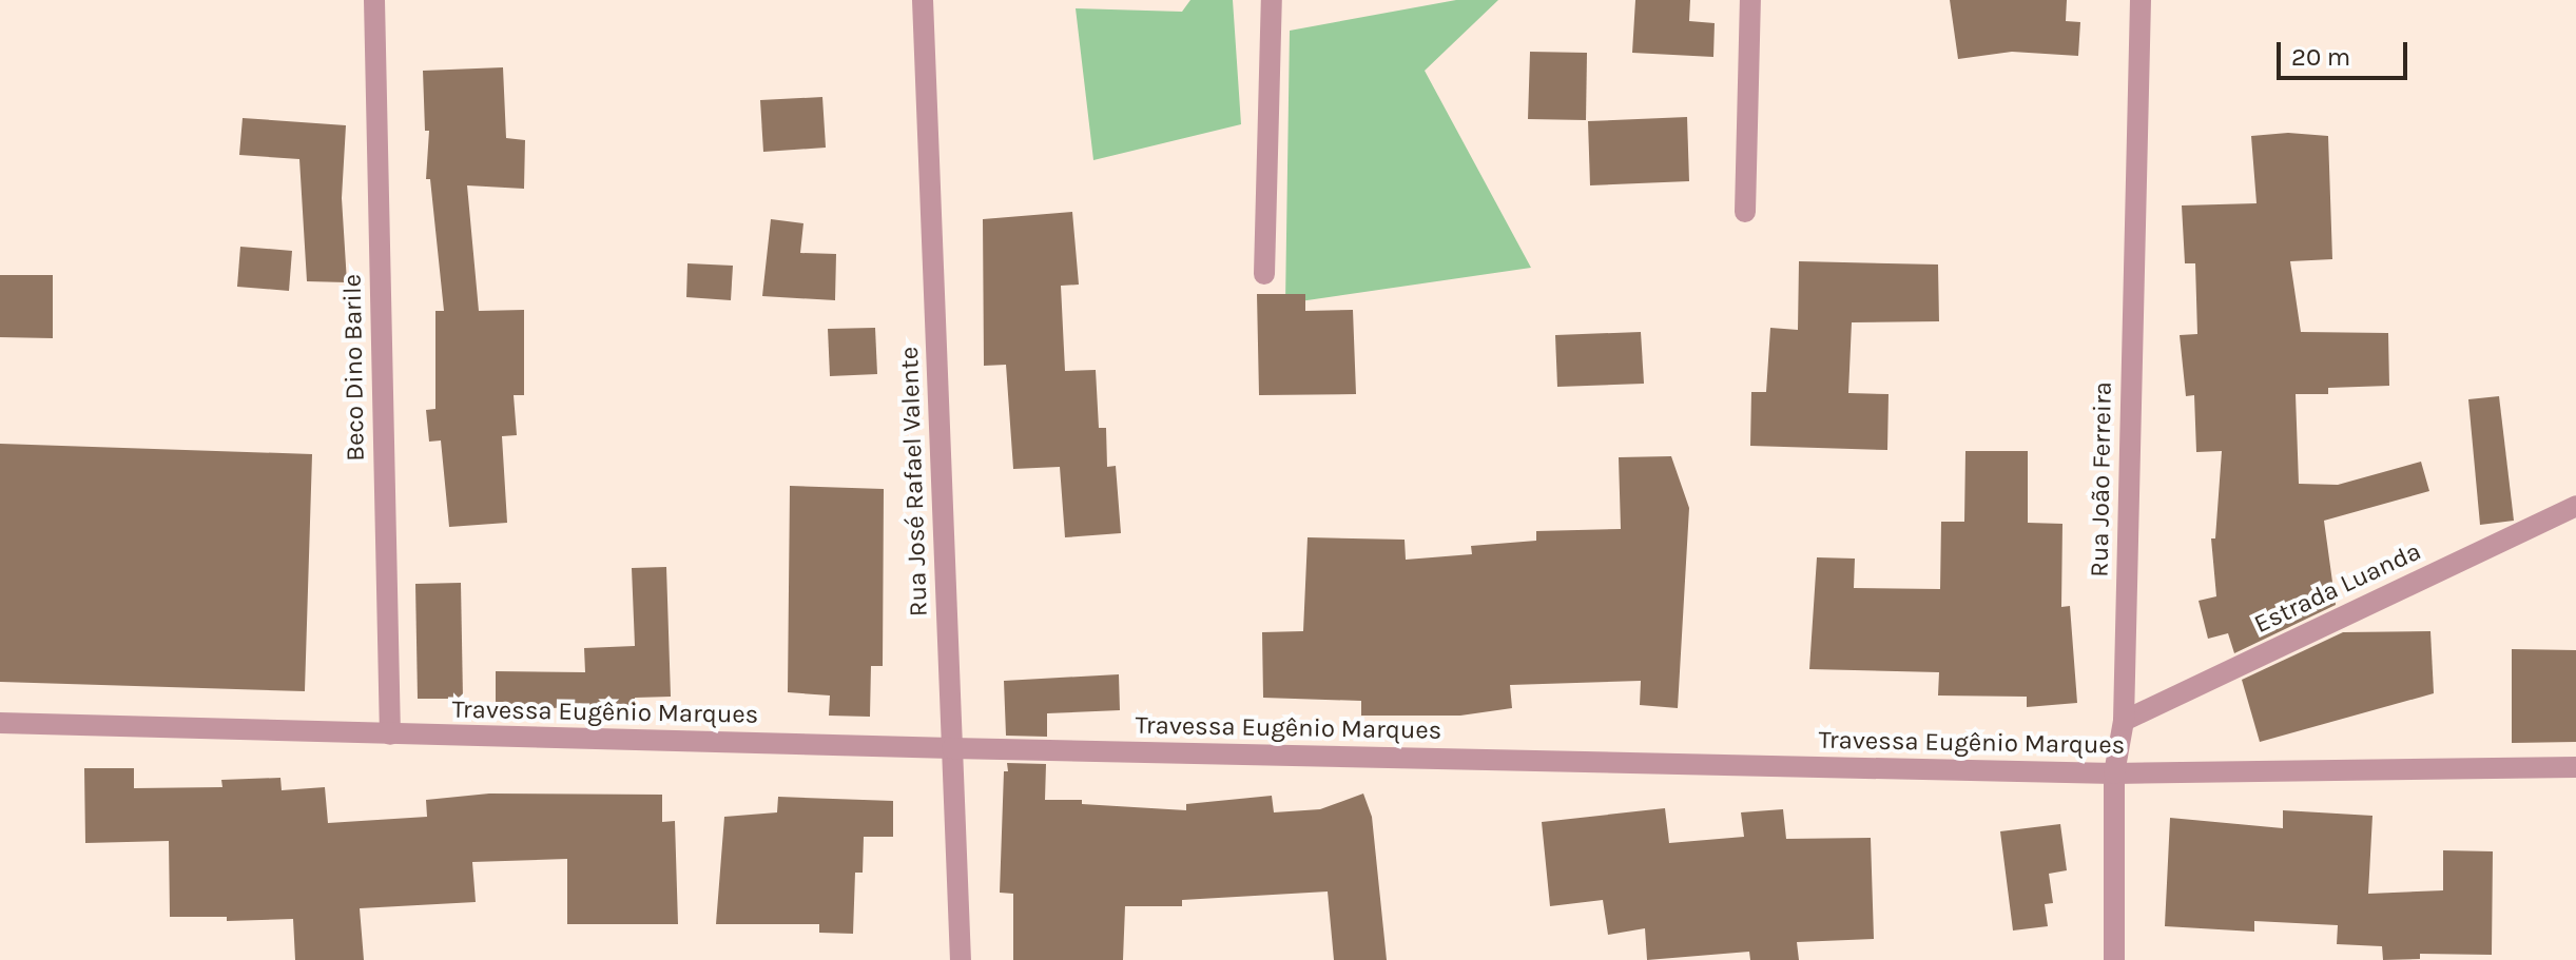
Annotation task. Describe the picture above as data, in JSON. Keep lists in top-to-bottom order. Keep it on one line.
{"streets":{"street":["Beco Dino Barile","Rua João Ferreira","Rua José Rafael Valente","Estrada Luanda","Travessa Eugênio Marques"]},"crossings":[["Beco Dino Barile","Travessa Eugênio Marques"],["Rua João Ferreira","Estrada Luanda"],["Rua João Ferreira","Travessa Eugênio Marques"],["Rua José Rafael Valente","Travessa Eugênio Marques"]],"scale_bar":"20 m"}
